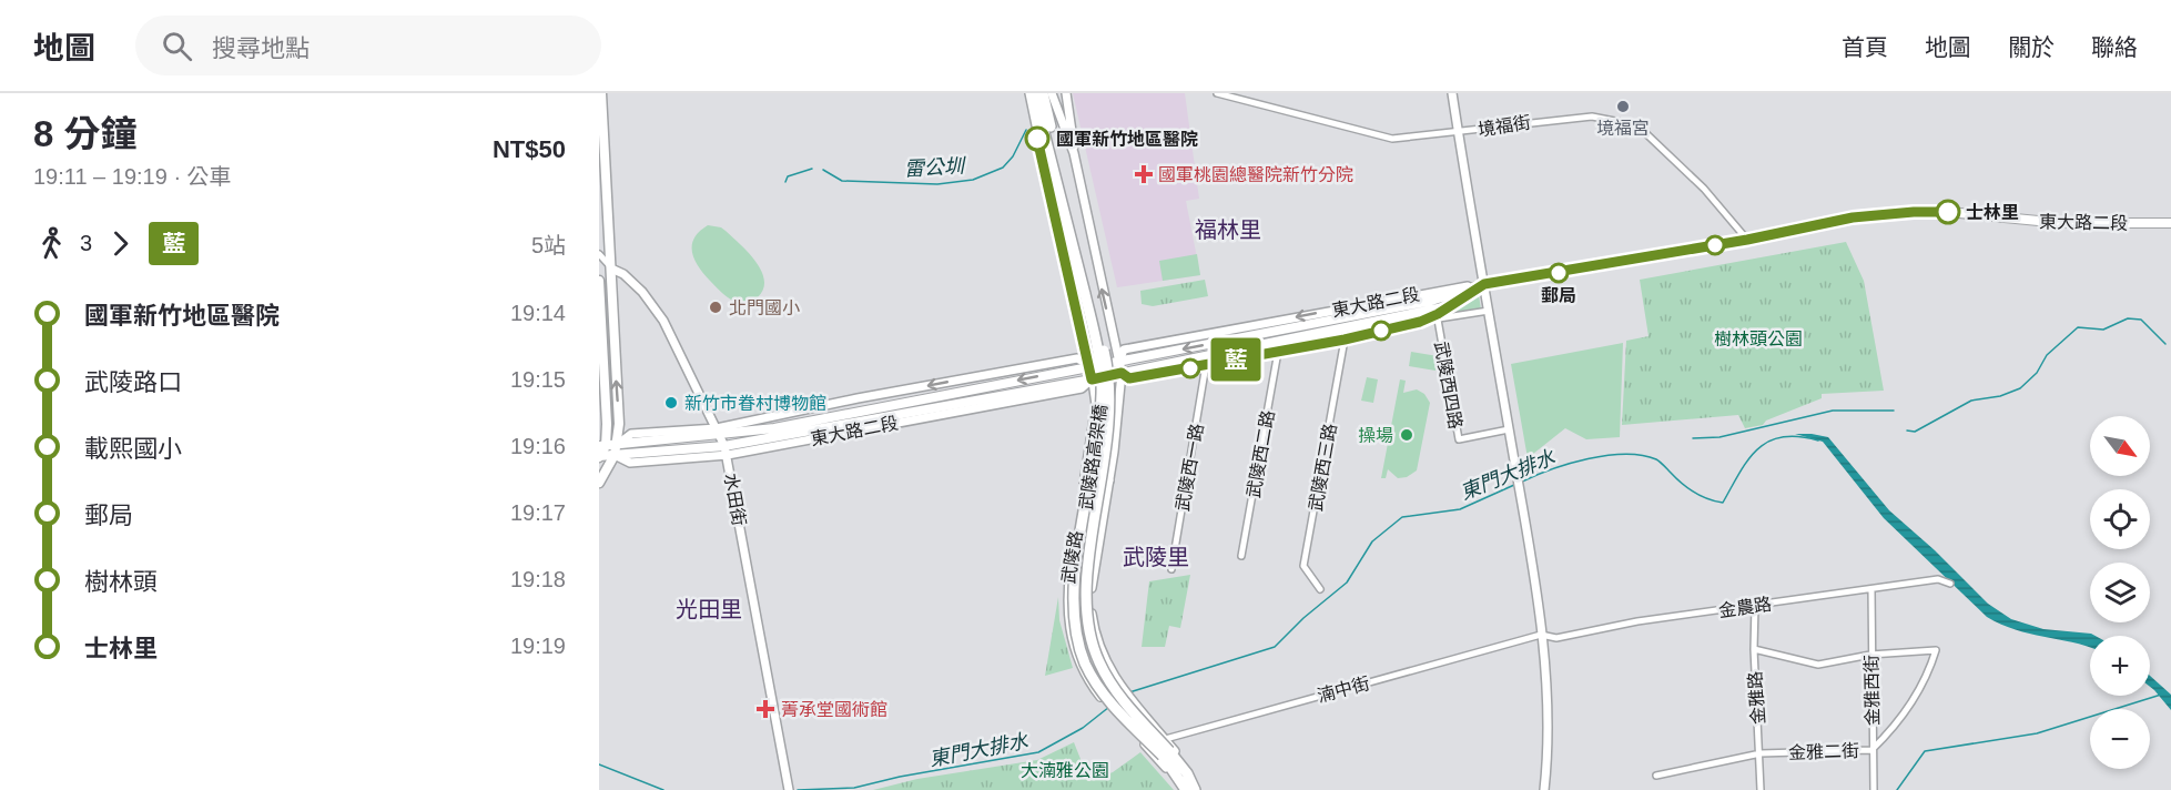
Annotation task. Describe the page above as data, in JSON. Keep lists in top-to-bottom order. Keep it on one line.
{"streets":{"highway":["武陵路高架橋"],"main road":["東大路二段"],"street":["境福街","武陵西四路","武陵西二路","武陵西一路","武陵西三路","水田街","武陵路","金農路","湳中街","金雅西街","金雅路","金雅二街"]},"crossings":[["境福街","東大路二段"],["東大路二段","武陵西四路"],["東大路二段","武陵西二路"],["東大路二段","武陵西一路"],["東大路二段","武陵西三路"],["東大路二段","水田街"],["東大路二段","武陵路"],["武陵路高架橋","武陵路"],["武陵路","湳中街"],["金農路","湳中街"],["金農路","金雅西街"],["金農路","金雅路"],["金雅西街","金雅二街"],["金雅路","金雅二街"]],"districts":["福林里","武陵里","光田里"],"water":["雷公圳","東門大排水"],"parks":["樹林頭公園","大湳雅公園"],"places":{"other":["境福宮","國軍新竹地區醫院","士林里","郵局","北門國小","新竹市眷村博物館","操場"],"health":["國軍桃園總醫院新竹分院","菁承堂國術館"]},"lines":["bus line 藍"],"north":"bottom right","page":{"header":"地圖","search":"搜尋地點","nav":["首頁","地圖","關於","聯絡"],"heading":["8 分鐘","19:11 – 19:19 · 公車","NT$50"],"on_map":"藍","legs":["3","藍","5站"],"list":[{"name":"國軍新竹地區醫院","value":"19:14"},{"name":"武陵路口","value":"19:15"},{"name":"載熙國小","value":"19:16"},{"name":"郵局","value":"19:17"},{"name":"樹林頭","value":"19:18"},{"name":"士林里","value":"19:19"}],"map_buttons":["+","−"]}}
